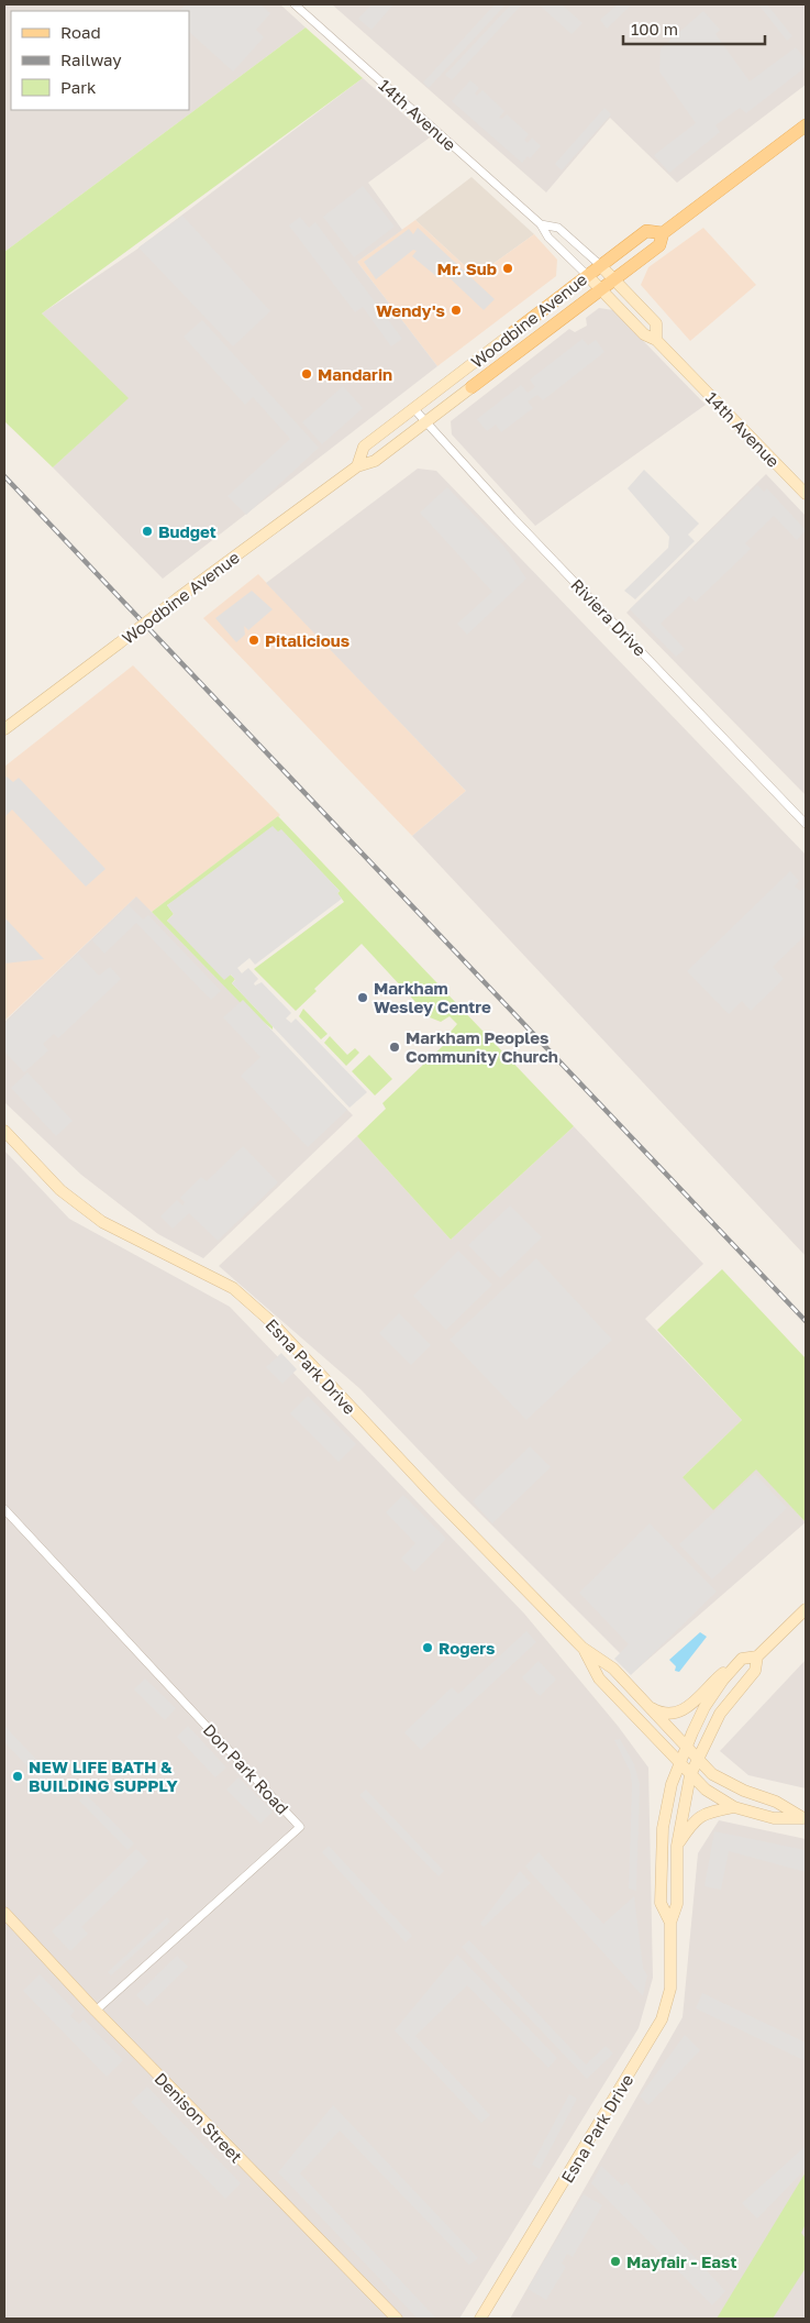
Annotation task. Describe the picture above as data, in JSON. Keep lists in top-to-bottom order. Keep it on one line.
{"streets":{"main road":["14th Avenue","Woodbine Avenue","Esna Park Drive","Denison Street"],"street":["Riviera Drive","Don Park Road"]},"crossings":[["14th Avenue","Woodbine Avenue"],["Woodbine Avenue","Riviera Drive"],["Don Park Road","Denison Street"]],"places":["Mr. Sub","Wendy's","Mandarin","Budget","Pitalicious","Markham Wesley Centre","Markham Peoples Community Church","Rogers","NEW LIFE BATH & BUILDING SUPPLY","Mayfair - East"],"legend":["Road","Railway","Park"],"scale_bar":"100 m"}
